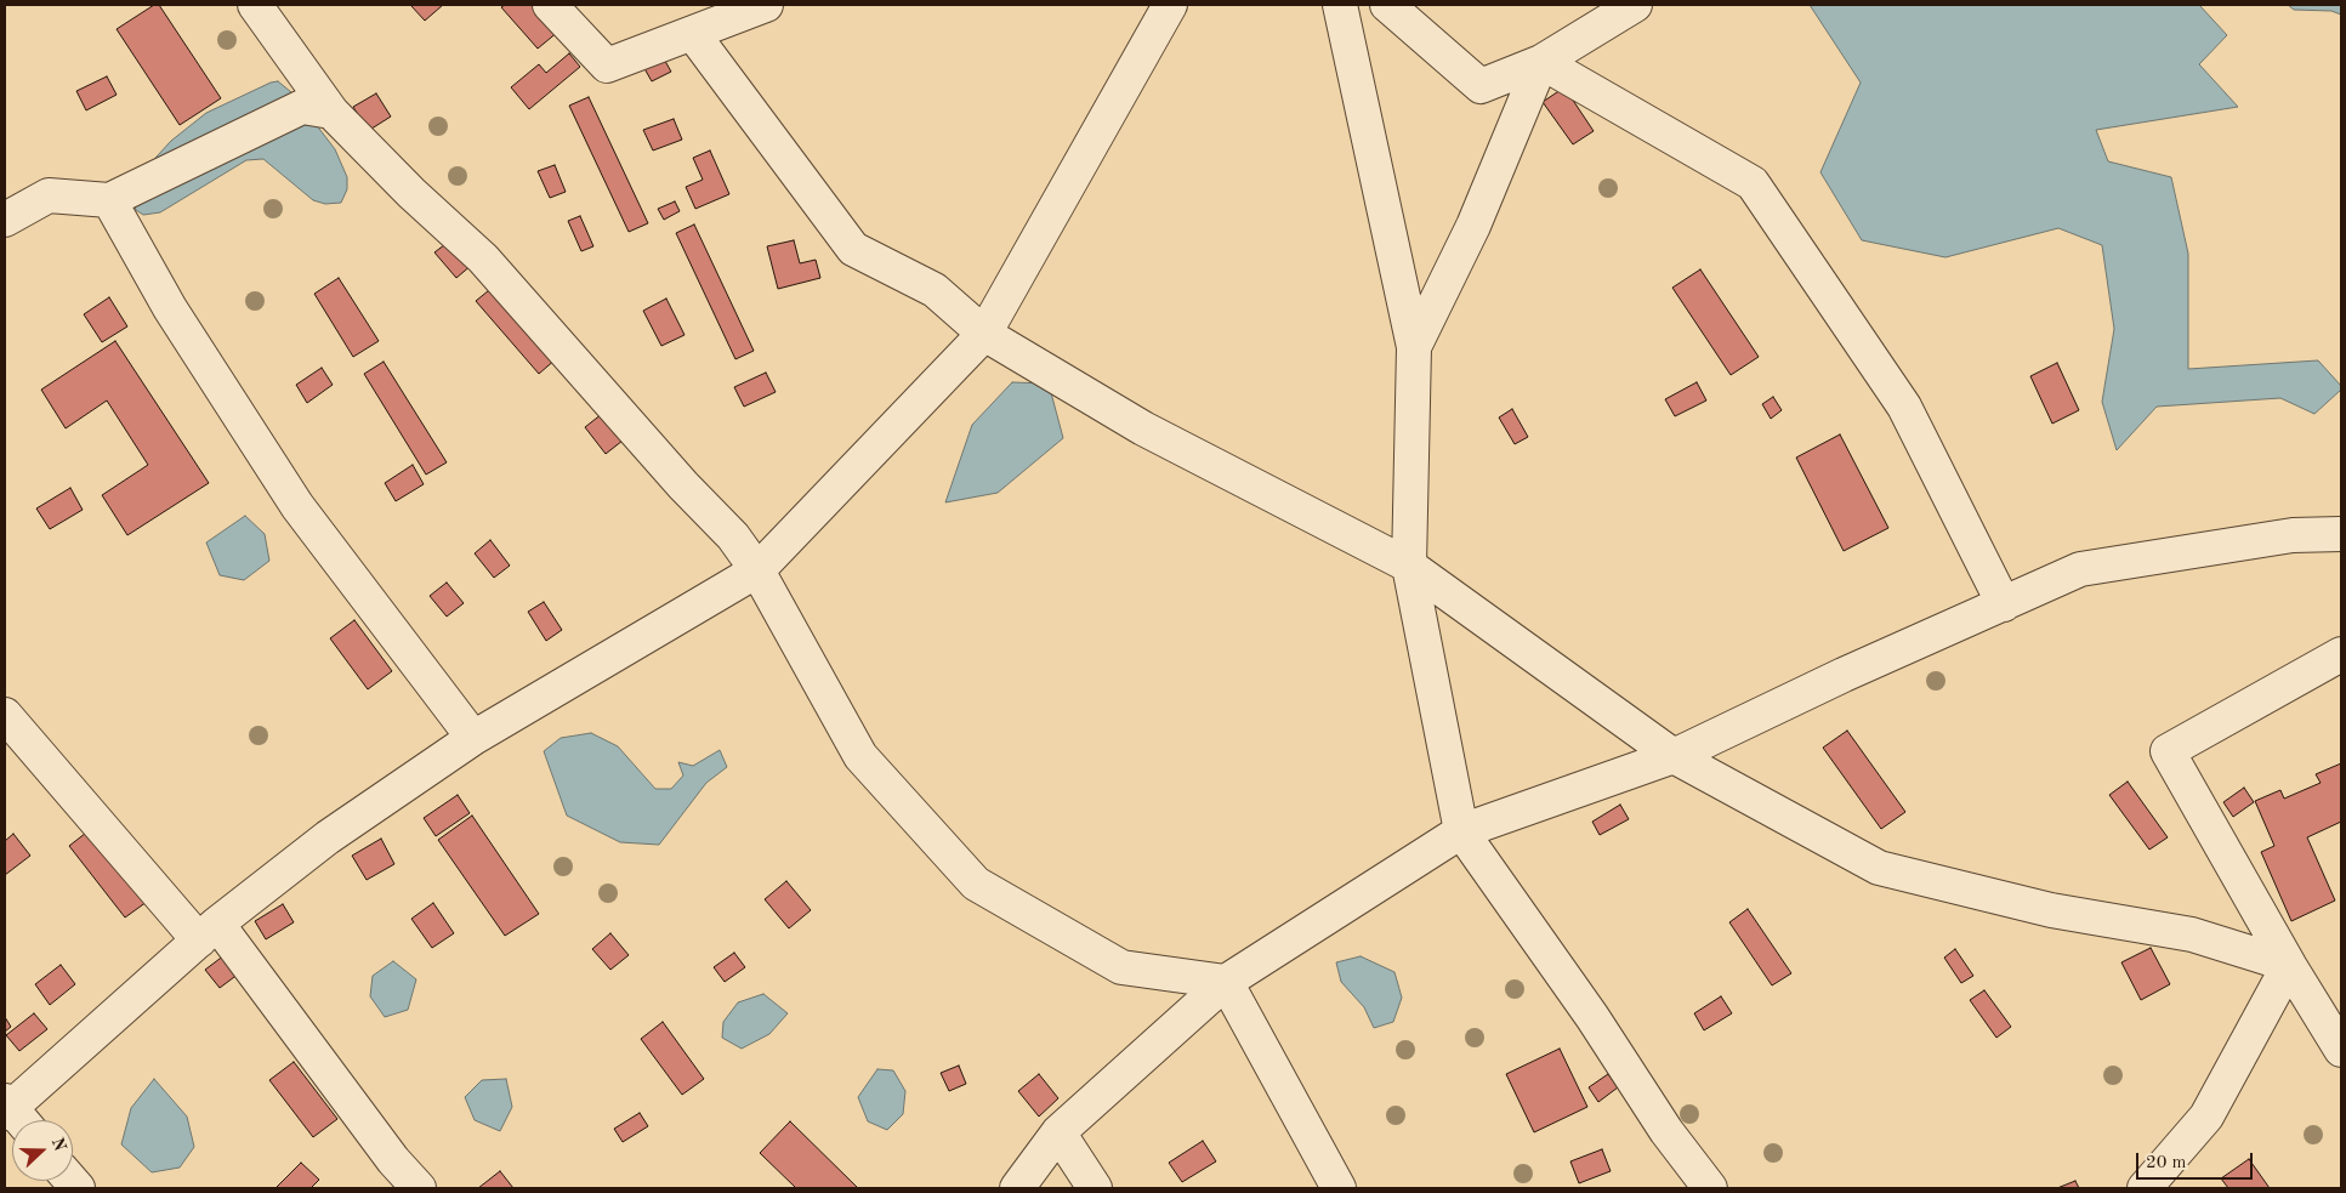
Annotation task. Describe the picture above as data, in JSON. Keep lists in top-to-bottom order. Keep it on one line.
{"scale_bar":"20 m","north":"right"}
